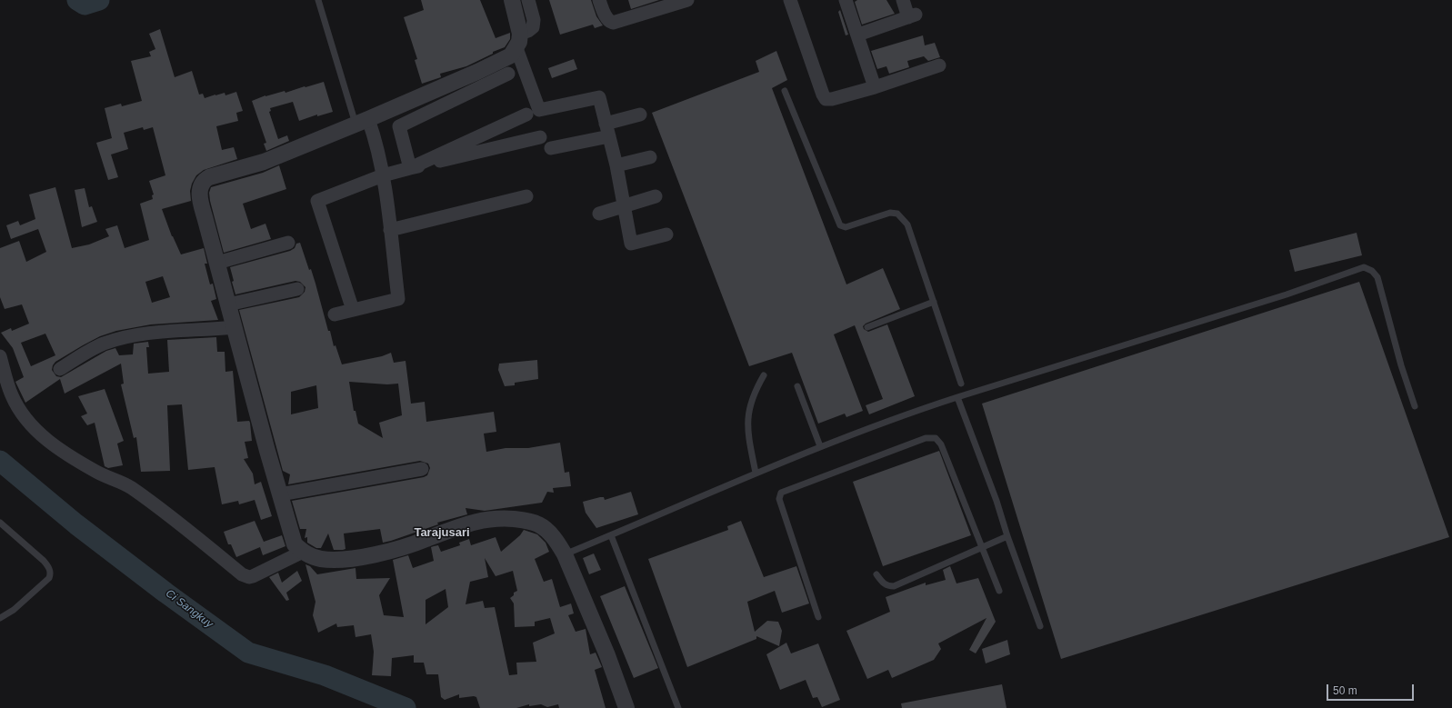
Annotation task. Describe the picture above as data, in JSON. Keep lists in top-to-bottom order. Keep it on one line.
{"districts":["Tarajusari"],"water":["Ci Sangkuy"],"scale_bar":"50 m"}
